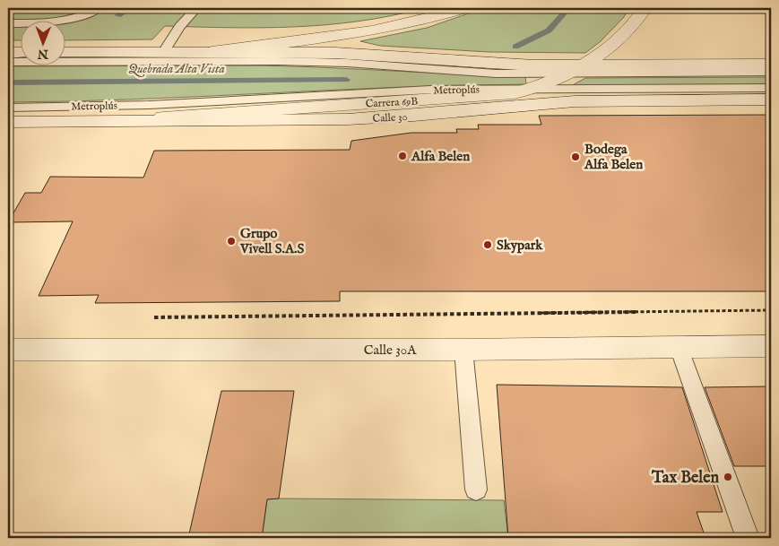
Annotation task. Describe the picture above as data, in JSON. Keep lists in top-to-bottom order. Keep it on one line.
{"streets":{"main road":["Carrera 69B","Calle 30","Calle 30A"],"lane":["Metroplús"]},"crossings":[["Metroplús","Carrera 69B"],["Carrera 69B","Calle 30"]],"water":["Quebrada Alta Vista"],"places":["Alfa Belen","Bodega Alfa Belen","Grupo Vivell S.A.S","Skypark","Tax Belen"],"north":"bottom"}
